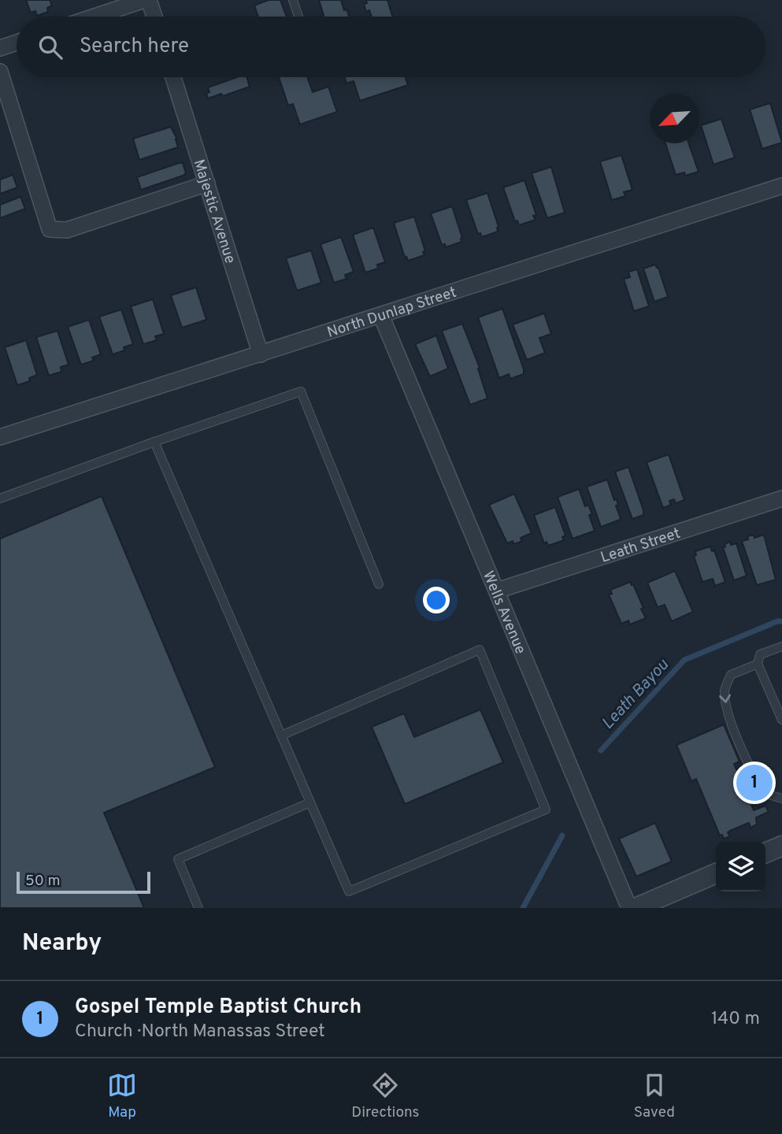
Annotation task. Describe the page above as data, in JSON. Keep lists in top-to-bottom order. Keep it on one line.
{"streets":{"street":["Majestic Avenue","North Dunlap Street","Leath Street","Wells Avenue"]},"crossings":[["Majestic Avenue","North Dunlap Street"],["North Dunlap Street","Wells Avenue"],["Leath Street","Wells Avenue"]],"water":["Leath Bayou"],"scale_bar":"50 m","north":"bottom left","page":{"search":"Search here","pins":"1","scale":"50 m","heading":"Nearby","list":[{"mark":"1","name":"Gospel Temple Baptist Church","note":"Church · North Manassas Street","value":"140 m"}],"nav":["Map","Directions","Saved"]}}
